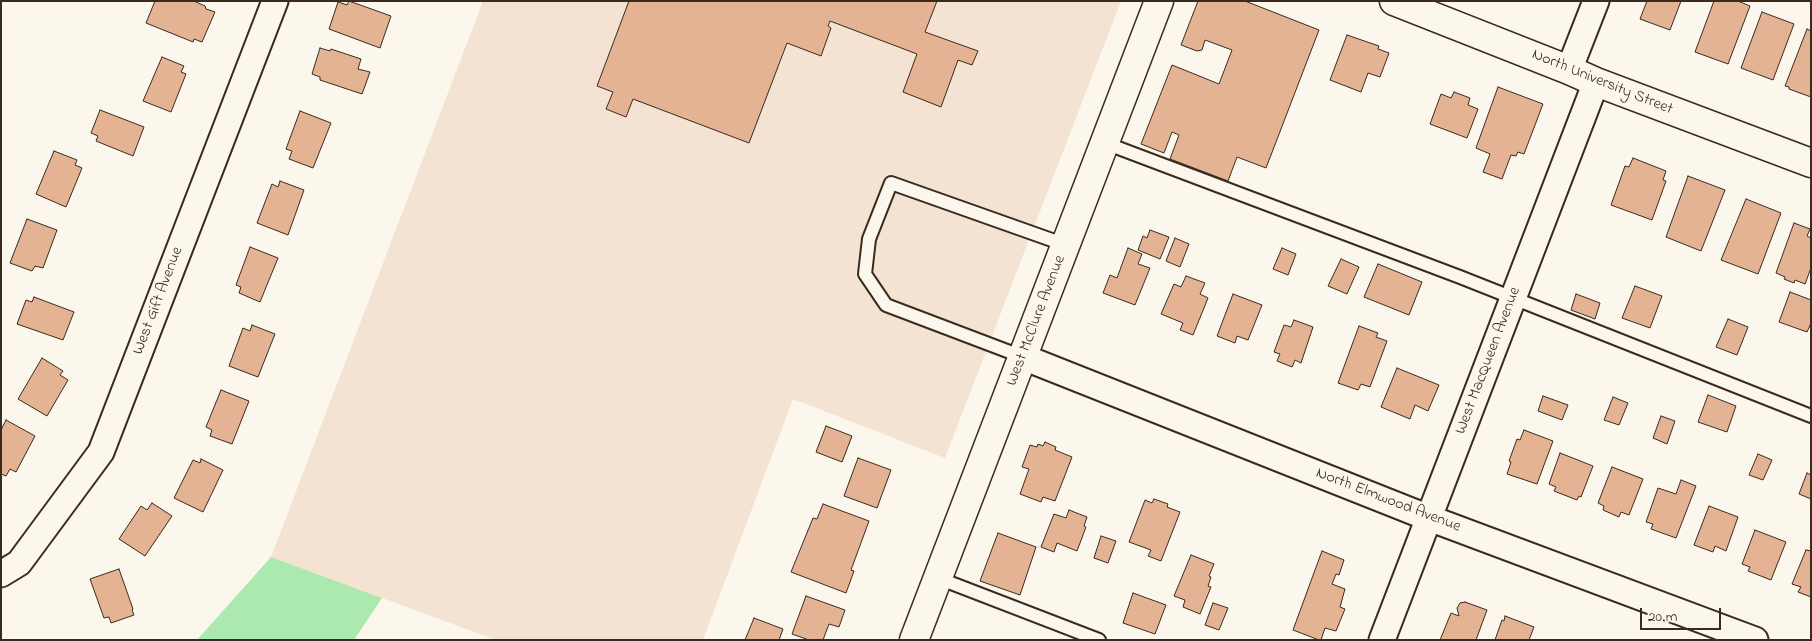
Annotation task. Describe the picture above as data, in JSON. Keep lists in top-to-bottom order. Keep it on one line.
{"streets":{"street":["North University Street","West Gift Avenue","West McClure Avenue","West MacQueen Avenue","North Elmwood Avenue"]},"crossings":[["North University Street","West MacQueen Avenue"],["West McClure Avenue","North Elmwood Avenue"],["West MacQueen Avenue","North Elmwood Avenue"]],"scale_bar":"20 m"}
